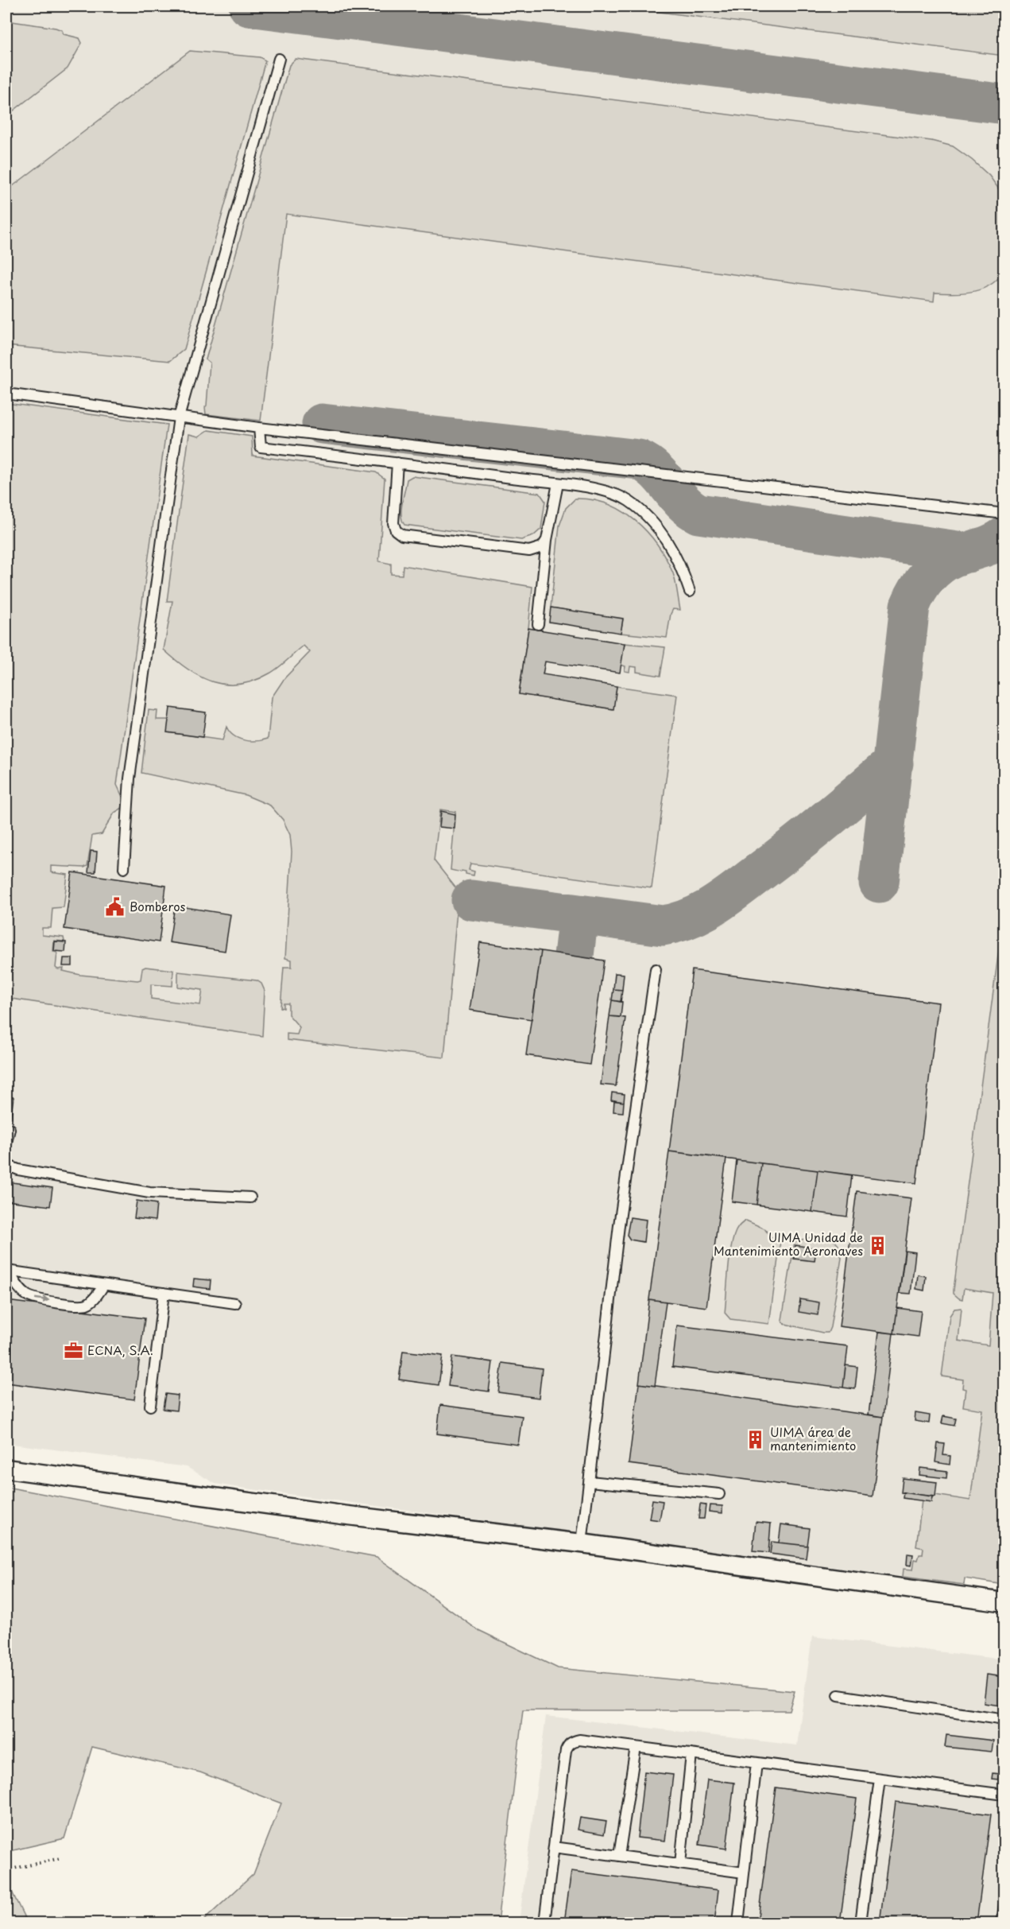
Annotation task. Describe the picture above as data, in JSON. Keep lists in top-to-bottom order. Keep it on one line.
{"places":{"public building":["Bomberos"],"building":["UIMA Unidad de Mantenimiento Aeronaves","UIMA área de mantenimiento"],"office":["ECNA, S.A."]}}
